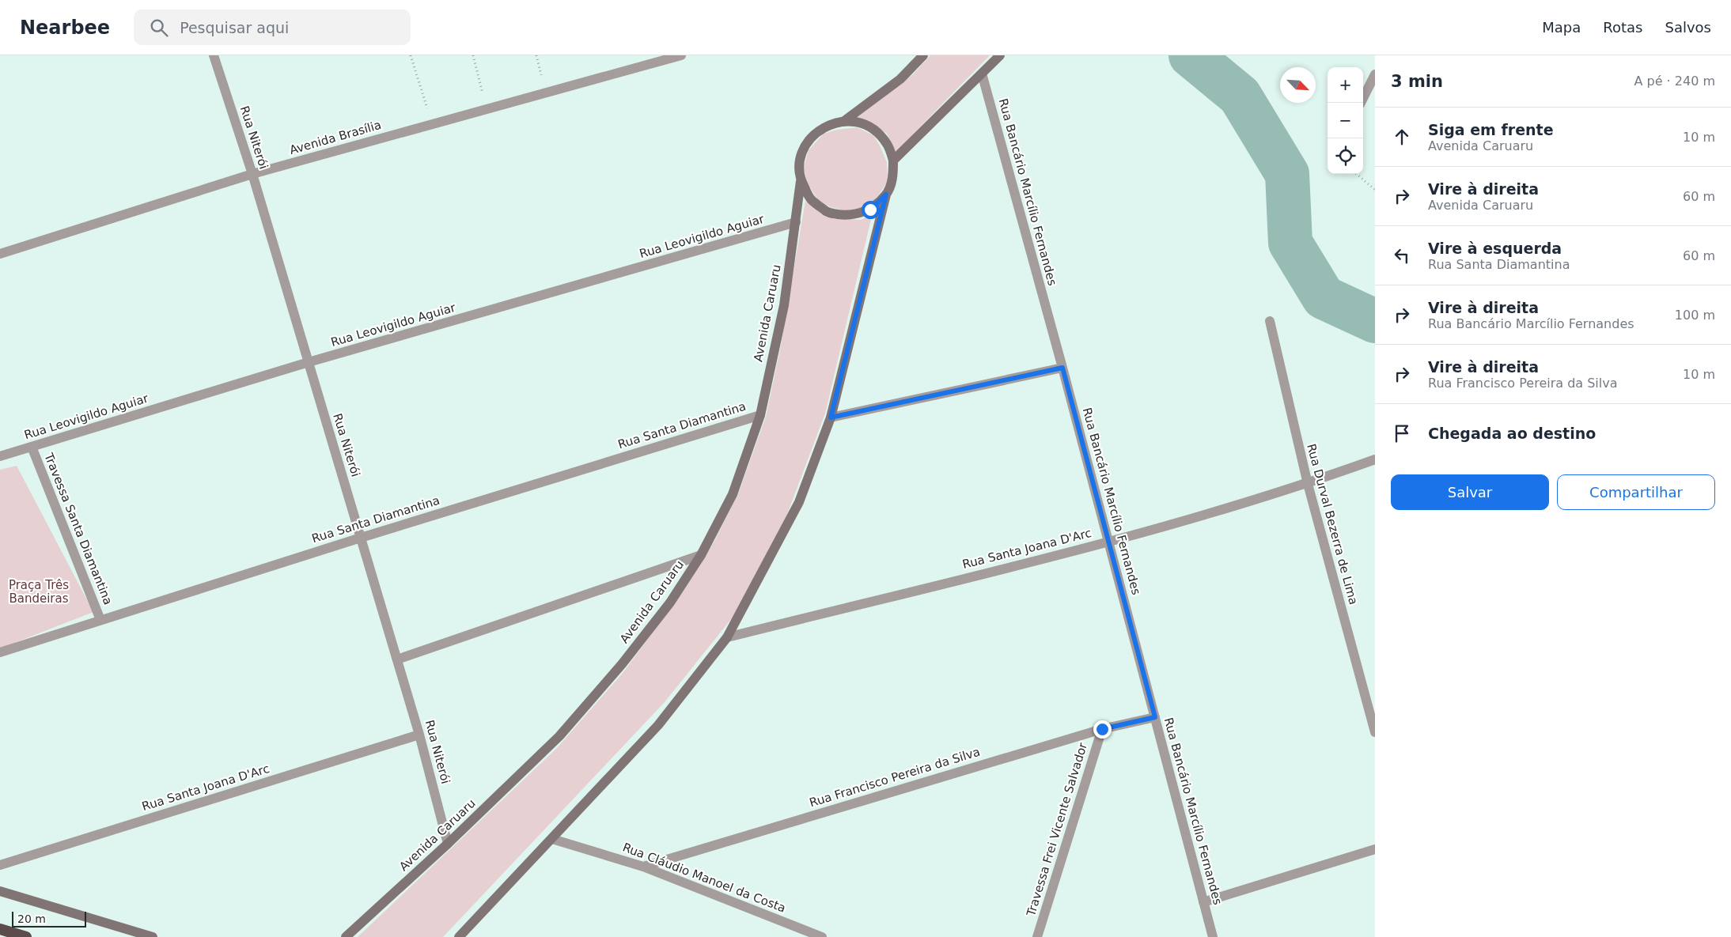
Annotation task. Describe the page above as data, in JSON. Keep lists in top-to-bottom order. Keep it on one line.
{"streets":{"main road":["Avenida Caruaru"],"street":["Rua Niterói","Avenida Brasília","Rua Bancário Marcílio Fernandes","Rua Leovigildo Aguiar","Rua Santa Diamantina","Rua Durval Bezerra de Lima","Travessa Santa Diamantina","Rua Santa Joana D'Arc","Rua Francisco Pereira da Silva","Travessa Frei Vicente Salvador","Rua Cláudio Manoel da Costa"]},"crossings":[["Rua Niterói","Avenida Brasília"],["Rua Niterói","Rua Leovigildo Aguiar"],["Rua Niterói","Avenida Caruaru"],["Rua Niterói","Rua Santa Diamantina"],["Rua Niterói","Rua Santa Joana D'Arc"],["Rua Bancário Marcílio Fernandes","Rua Santa Joana D'Arc"],["Rua Bancário Marcílio Fernandes","Rua Francisco Pereira da Silva"],["Rua Leovigildo Aguiar","Avenida Caruaru"],["Rua Leovigildo Aguiar","Travessa Santa Diamantina"],["Avenida Caruaru","Rua Santa Diamantina"],["Avenida Caruaru","Rua Santa Joana D'Arc"],["Avenida Caruaru","Rua Cláudio Manoel da Costa"],["Rua Santa Diamantina","Travessa Santa Diamantina"],["Rua Durval Bezerra de Lima","Rua Santa Joana D'Arc"],["Rua Francisco Pereira da Silva","Travessa Frei Vicente Salvador"],["Rua Francisco Pereira da Silva","Rua Cláudio Manoel da Costa"]],"parks":["Praça Três Bandeiras"],"scale_bar":"20 m","north":"bottom right","page":{"header":"Nearbee","search":"Pesquisar aqui","nav":["Mapa","Rotas","Salvos"],"heading":["3 min","A pé · 240 m"],"map_buttons":["+","−"],"list":[["Siga em frente","Avenida Caruaru","10 m"],["Vire à direita","Avenida Caruaru","60 m"],["Vire à esquerda","Rua Santa Diamantina","60 m"],["Vire à direita","Rua Bancário Marcílio Fernandes","100 m"],["Vire à direita","Rua Francisco Pereira da Silva","10 m"],"Chegada ao destino"],"buttons":["Salvar","Compartilhar"],"scale":"20 m"}}
